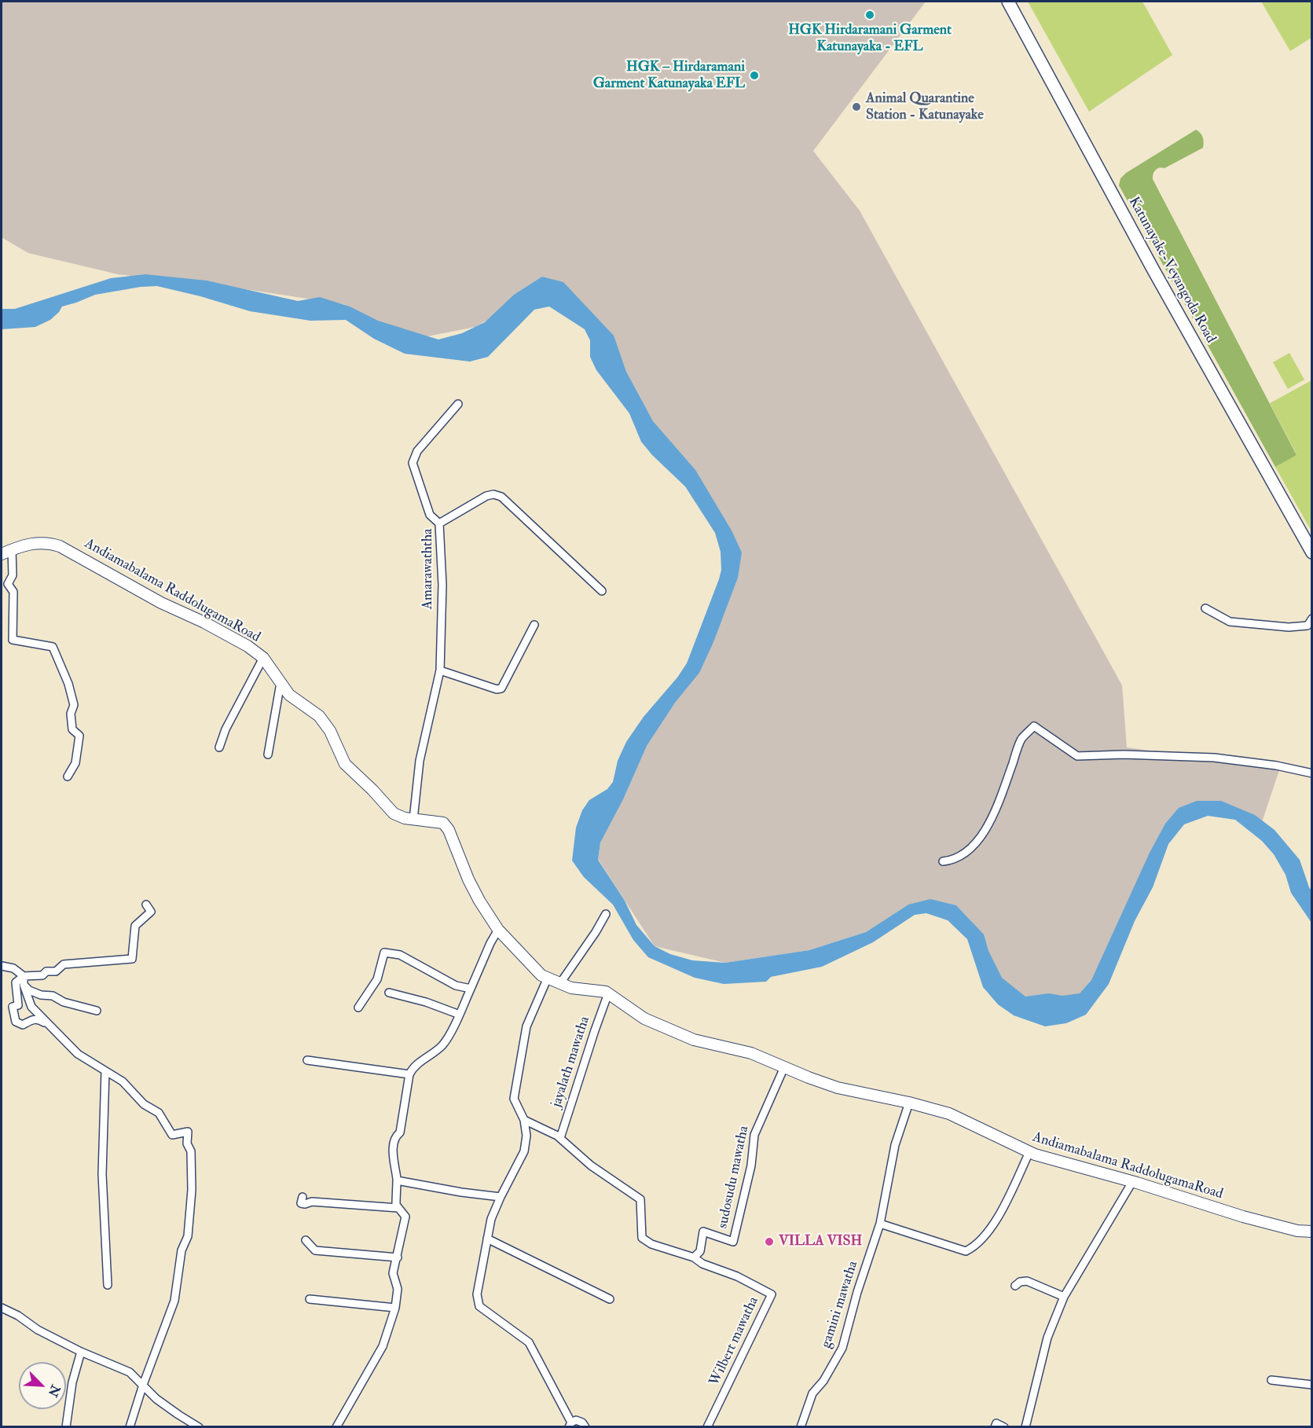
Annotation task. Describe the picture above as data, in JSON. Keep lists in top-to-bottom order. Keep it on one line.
{"streets":{"main road":["Katunayake-Veyangoda Road"],"street":["Amarawaththa","Andiamabalama RaddolugamaRoad","jayalath mawatha","sudosudu mawatha","gamini mawatha","Wilbert mawatha"]},"crossings":[["Amarawaththa","Andiamabalama RaddolugamaRoad"],["Andiamabalama RaddolugamaRoad","jayalath mawatha"],["Andiamabalama RaddolugamaRoad","sudosudu mawatha"],["Andiamabalama RaddolugamaRoad","gamini mawatha"],["sudosudu mawatha","Wilbert mawatha"]],"places":["HGK Hirdaramani Garment Katunayaka - EFL","HGK – Hirdaramani Garment Katunayaka EFL","Animal Quarantine Station - Katunayake","VILLA VISH"],"north":"bottom right"}
